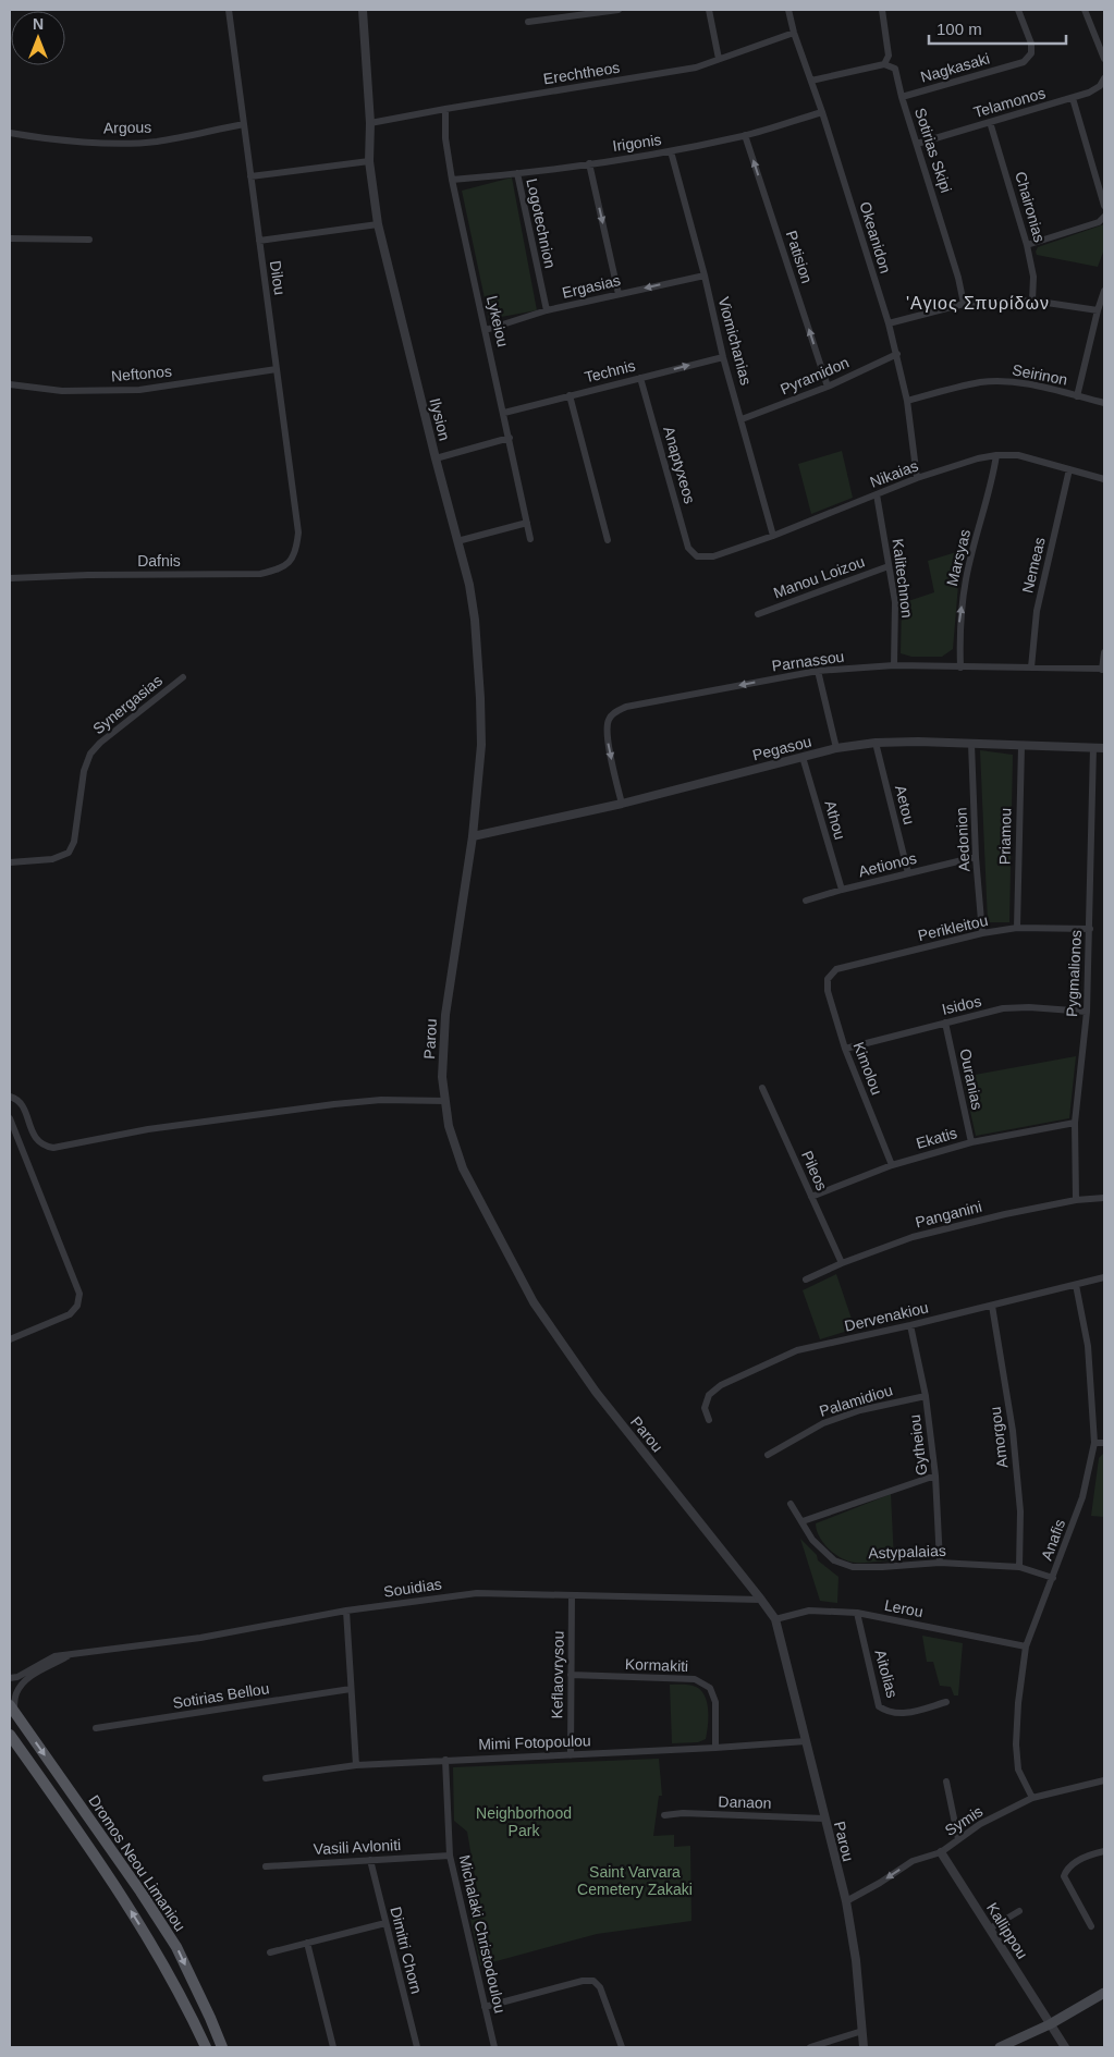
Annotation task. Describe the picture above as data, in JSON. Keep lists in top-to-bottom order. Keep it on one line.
{"streets":{"main road":["Dromos Neou Limaniou"],"street":["Nagkasaki","Erechtheos","Telamonos","Argous","Irigonis","Sotirias Skipi","Chaironias","Logotechnion","Okeanidon","Patision","Dilou","Ergasias","Lykeiou","Viomichanias","Technis","Neftonos","Seirinon","Pyramidon","Ilysion","Anaptyxeos","Nikaias","Marsyas","Dafnis","Nemeas","Manou Loizou","Kalitechnon","Parnassou","Synergasias","Pegasou","Aetou","Athou","Priamou","Aedonion","Aetionos","Perikleitou","Pygmalionos","Isidos","Parou","Kimolou","Ouranias","Ekatis","Pileos","Panganini","Dervenakiou","Palamidiou","Amorgou","Gytheiou","Anafis","Astypalaias","Souidias","Lerou","Kormakiti","Aitolias","Keflaovrysou","Sotirias Bellou","Mimi Fotopoulou","Danaon","Symis","Vasili Avloniti","Kallippou","Michalaki Christodoulou","Dimitri Chorn"]},"crossings":[["Nagkasaki","Sotirias Skipi"],["Erechtheos","Okeanidon"],["Erechtheos","Lykeiou"],["Erechtheos","Ilysion"],["Telamonos","Sotirias Skipi"],["Telamonos","Chaironias"],["Argous","Dilou"],["Irigonis","Logotechnion"],["Irigonis","Okeanidon"],["Irigonis","Patision"],["Irigonis","Lykeiou"],["Irigonis","Viomichanias"],["Logotechnion","Ergasias"],["Okeanidon","Seirinon"],["Okeanidon","Pyramidon"],["Okeanidon","Nikaias"],["Patision","Pyramidon"],["Dilou","Neftonos"],["Dilou","Dafnis"],["Ergasias","Lykeiou"],["Ergasias","Viomichanias"],["Lykeiou","Technis"],["Viomichanias","Technis"],["Viomichanias","Pyramidon"],["Viomichanias","Nikaias"],["Technis","Anaptyxeos"],["Ilysion","Pegasou"],["Ilysion","Parou"],["Anaptyxeos","Nikaias"],["Nikaias","Marsyas"],["Nikaias","Nemeas"],["Nikaias","Kalitechnon"],["Marsyas","Parnassou"],["Nemeas","Parnassou"],["Manou Loizou","Kalitechnon"],["Kalitechnon","Parnassou"],["Parnassou","Pegasou"],["Pegasou","Aetou"],["Pegasou","Athou"],["Pegasou","Priamou"],["Pegasou","Aedonion"],["Pegasou","Pygmalionos"],["Pegasou","Parou"],["Aetou","Aetionos"],["Athou","Aetionos"],["Priamou","Perikleitou"],["Aedonion","Aetionos"],["Aedonion","Perikleitou"],["Perikleitou","Pygmalionos"],["Perikleitou","Kimolou"],["Pygmalionos","Isidos"],["Pygmalionos","Ekatis"],["Pygmalionos","Panganini"],["Isidos","Kimolou"],["Isidos","Ouranias"],["Parou","Souidias"],["Parou","Lerou"],["Parou","Mimi Fotopoulou"],["Parou","Danaon"],["Parou","Symis"],["Kimolou","Ekatis"],["Ouranias","Ekatis"],["Ekatis","Pileos"],["Pileos","Panganini"],["Dervenakiou","Amorgou"],["Dervenakiou","Gytheiou"],["Dervenakiou","Anafis"],["Palamidiou","Gytheiou"],["Amorgou","Astypalaias"],["Gytheiou","Astypalaias"],["Anafis","Astypalaias"],["Anafis","Lerou"],["Anafis","Symis"],["Souidias","Keflaovrysou"],["Souidias","Dromos Neou Limaniou"],["Lerou","Aitolias"],["Kormakiti","Keflaovrysou"],["Kormakiti","Mimi Fotopoulou"],["Keflaovrysou","Mimi Fotopoulou"],["Mimi Fotopoulou","Michalaki Christodoulou"],["Symis","Kallippou"],["Vasili Avloniti","Michalaki Christodoulou"],["Vasili Avloniti","Dimitri Chorn"]],"one_way":["Patision","Ergasias","Technis","Marsyas","Symis"],"districts":["'Αγιος Σπυρίδων"],"parks":["Neighborhood Park","Saint Varvara Cemetery Zakaki"],"scale_bar":"100 m","north":"top"}
